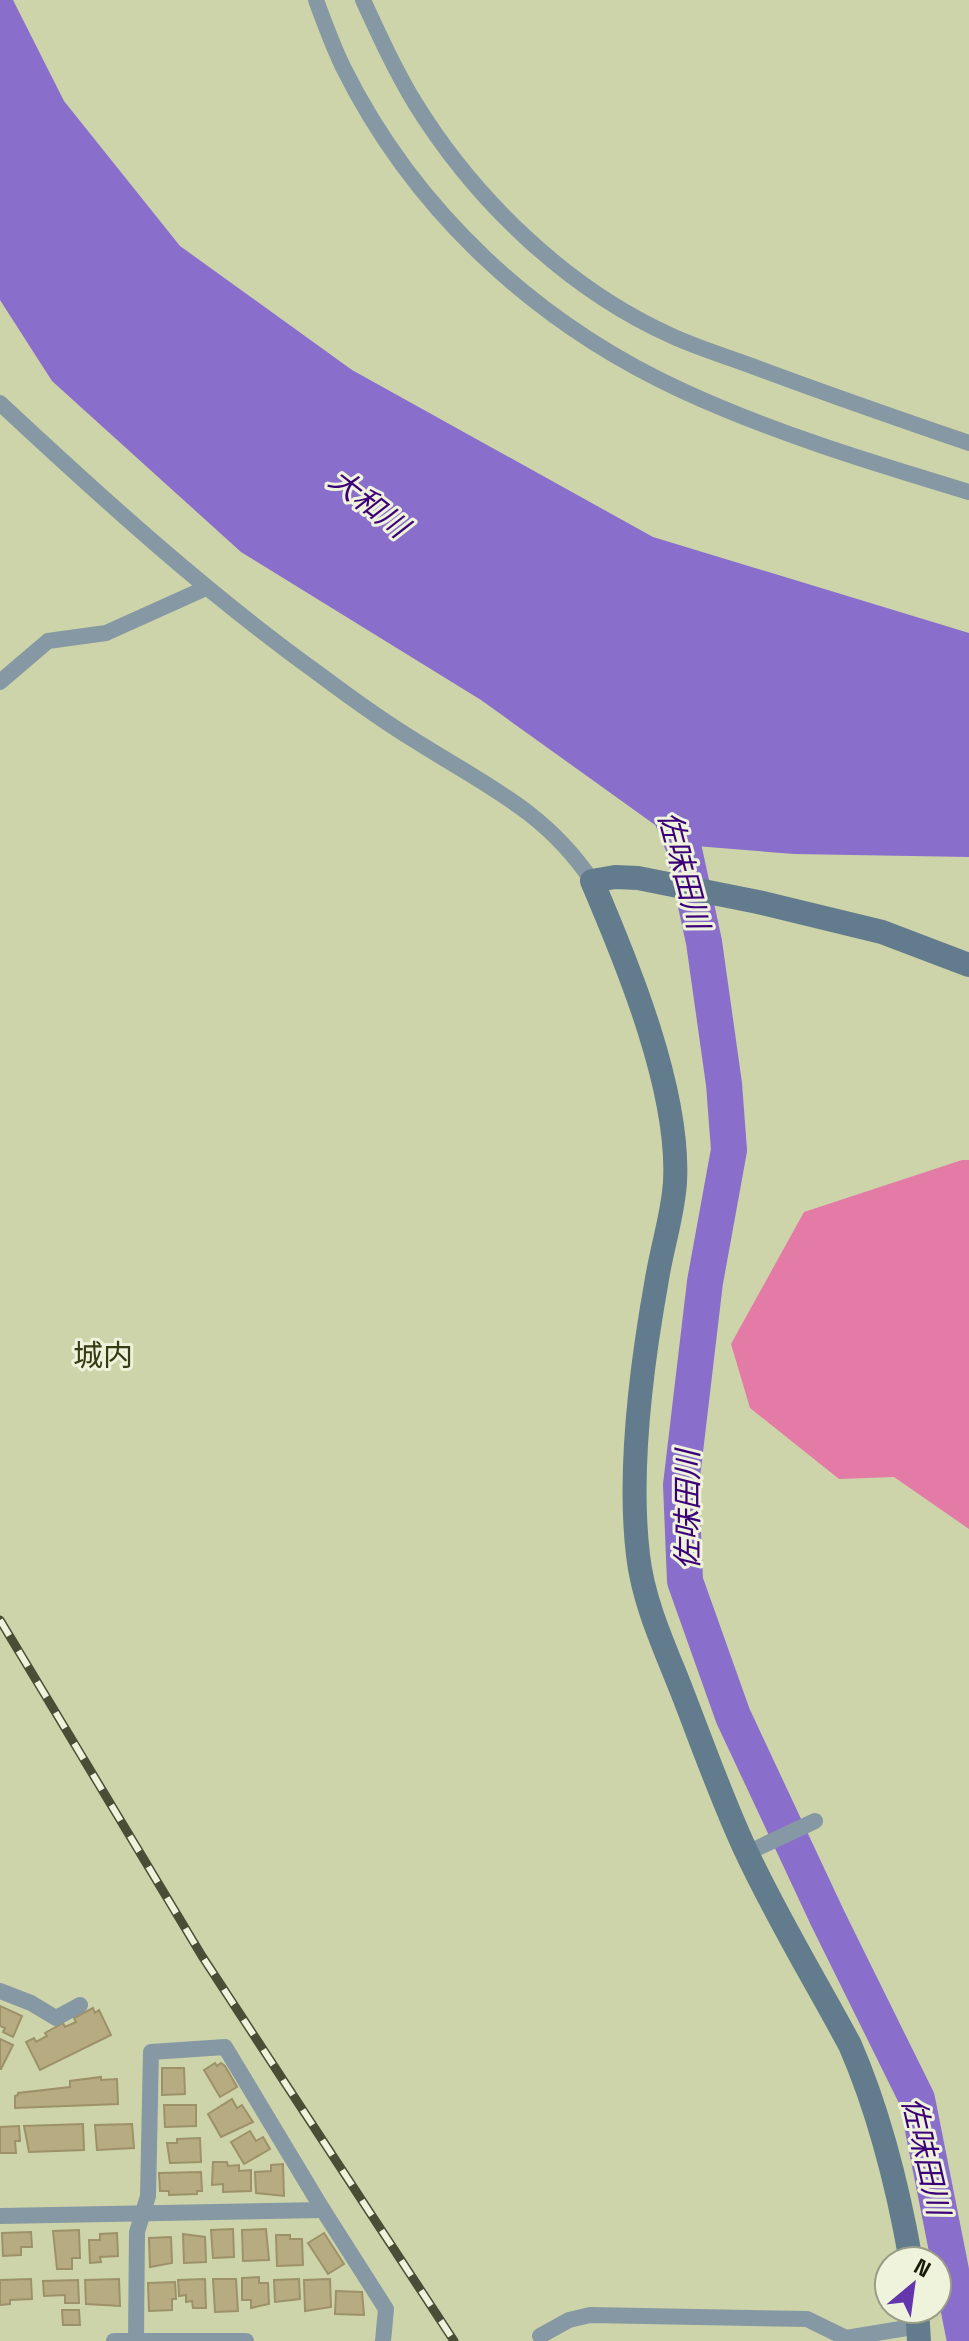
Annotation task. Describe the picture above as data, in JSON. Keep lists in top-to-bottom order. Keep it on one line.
{"districts":["城内"],"water":["大和川","佐味田川"],"north":"top right"}
